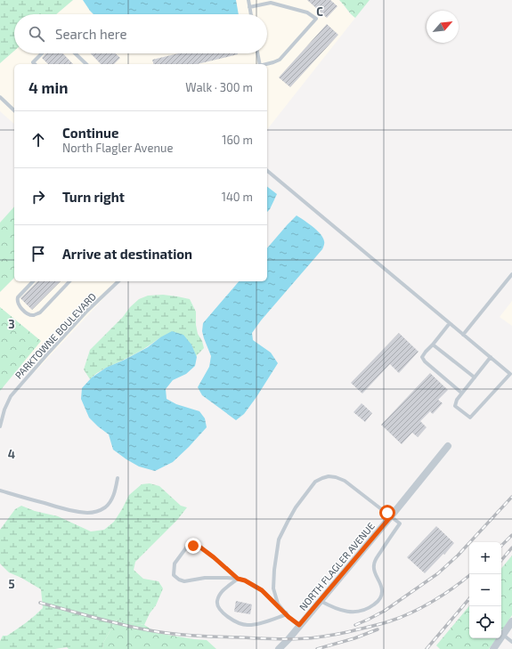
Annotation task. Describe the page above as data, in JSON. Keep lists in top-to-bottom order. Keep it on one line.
{"streets":{"street":["NORTH FLAGLER AVENUE"],"lane":["PARKTOWNE BOULEVARD"]},"north":"top right","page":{"search":"Search here","heading":["4 min","Walk · 300 m"],"list":[["Continue","North Flagler Avenue","160 m"],["Turn right","140 m"],"Arrive at destination"],"map_buttons":["+","−"]},"grid":{"columns":["C"],"rows":["3","4","5"]}}
